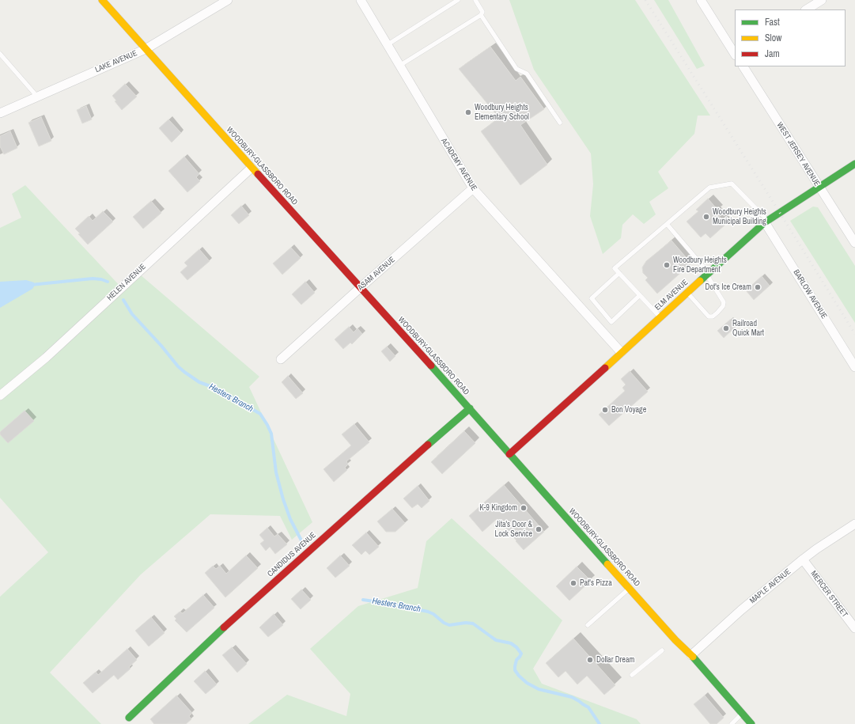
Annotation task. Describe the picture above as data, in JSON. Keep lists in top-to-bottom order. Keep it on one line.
{"streets":{"main road":["WOODBURY-GLASSBORO ROAD","ELM AVENUE","CANDIDUS AVENUE"],"street":["LAKE AVENUE","WEST JERSEY AVENUE","ACADEMY AVENUE","ASAM AVENUE","HELEN AVENUE","BARLOW AVENUE","MAPLE AVENUE","MERCER STREET"]},"crossings":[["LAKE AVENUE","WOODBURY-GLASSBORO ROAD"],["WEST JERSEY AVENUE","ELM AVENUE"],["ACADEMY AVENUE","ASAM AVENUE"],["ACADEMY AVENUE","ELM AVENUE"],["WOODBURY-GLASSBORO ROAD","ASAM AVENUE"],["WOODBURY-GLASSBORO ROAD","HELEN AVENUE"],["WOODBURY-GLASSBORO ROAD","ELM AVENUE"],["WOODBURY-GLASSBORO ROAD","CANDIDUS AVENUE"],["WOODBURY-GLASSBORO ROAD","MAPLE AVENUE"],["BARLOW AVENUE","ELM AVENUE"],["MAPLE AVENUE","MERCER STREET"]],"water":["Hesters Branch"],"places":["Woodbury Heights Elementary School","Woodbury Heights Municipal Building","Woodbury Heights Fire Department","Dot's Ice Cream","Railroad Quick Mart","Bon Voyage","K-9 Kingdom","Jita's Door & Lock Service","Pat's Pizza","Dollar Dream"],"legend":["Fast","Slow","Jam"]}
